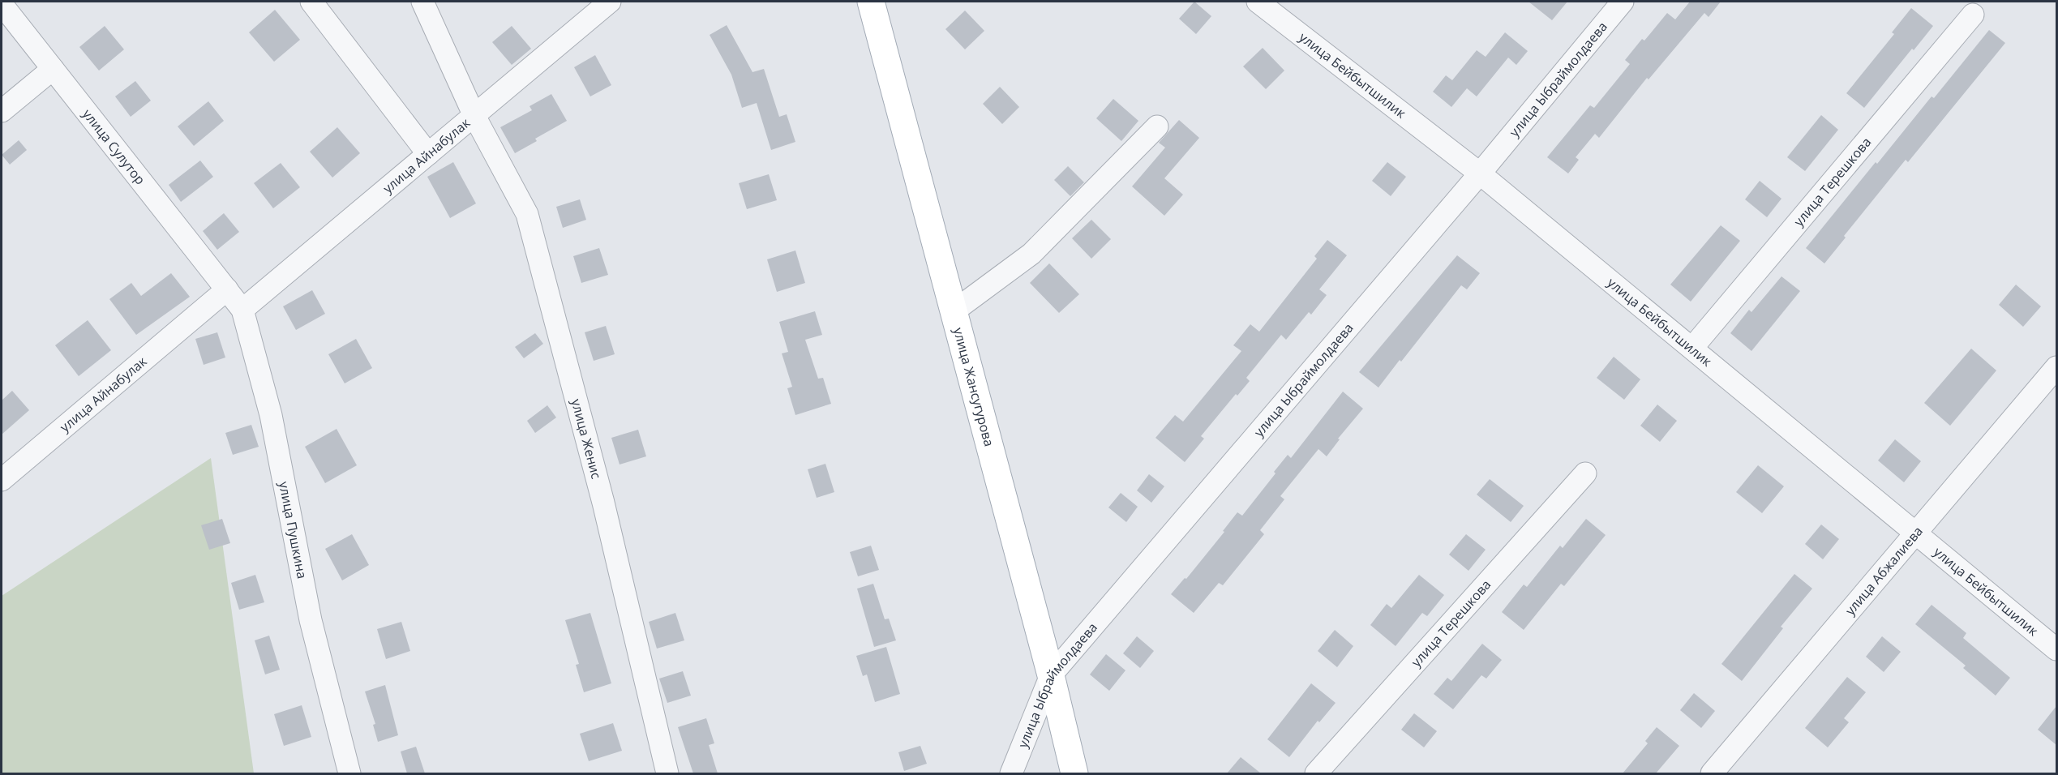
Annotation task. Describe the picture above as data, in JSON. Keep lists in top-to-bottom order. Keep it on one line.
{"streets":{"main road":["улица Жансугурова"],"street":["улица Бейбытшилик","улица Ыбраймолдаева","улица Сулутор","улица Айнабулак","улица Терешкова","улица Женис","улица Пушкина","улица Абжалиева"]},"crossings":[["улица Бейбытшилик","улица Ыбраймолдаева"],["улица Бейбытшилик","улица Терешкова"],["улица Бейбытшилик","улица Абжалиева"],["улица Ыбраймолдаева","улица Жансугурова"],["улица Сулутор","улица Айнабулак"],["улица Сулутор","улица Пушкина"],["улица Айнабулак","улица Женис"],["улица Айнабулак","улица Пушкина"]]}
